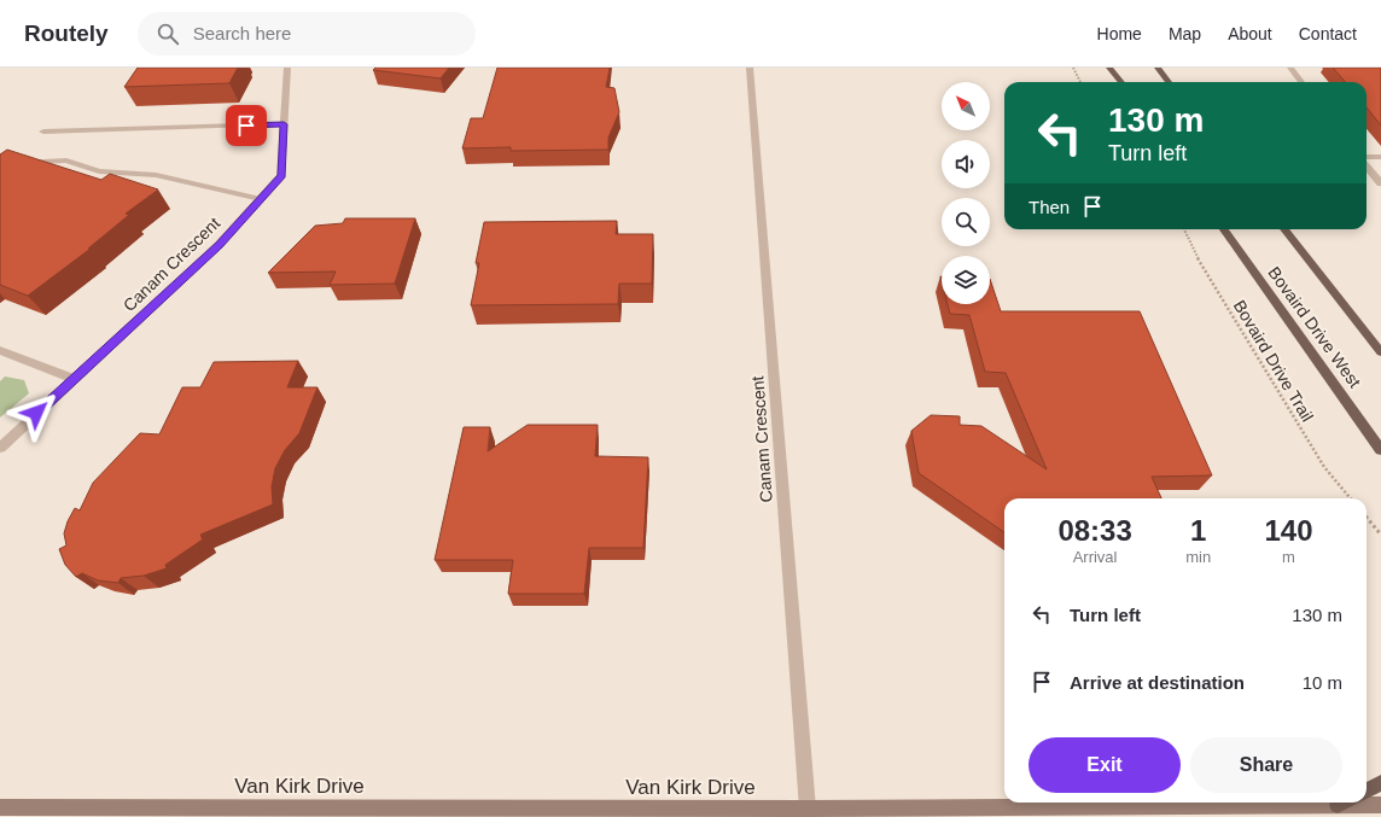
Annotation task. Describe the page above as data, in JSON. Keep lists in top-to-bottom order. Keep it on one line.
{"streets":{"main road":["Bovaird Drive West"],"street":["Canam Crescent","Van Kirk Drive"],"path":["Bovaird Drive Trail"]},"crossings":[["Canam Crescent","Van Kirk Drive"]],"north":"top left","page":{"header":"Routely","search":"Search here","nav":["Home","Map","About","Contact"],"turn":["130 m","Turn left"],"then":"Then","eta":["08:33","Arrival","1","min","140","m"],"list":[{"name":"Turn left","value":"130 m"},{"name":"Arrive at destination","value":"10 m"}],"buttons":["Exit","Share"]}}
